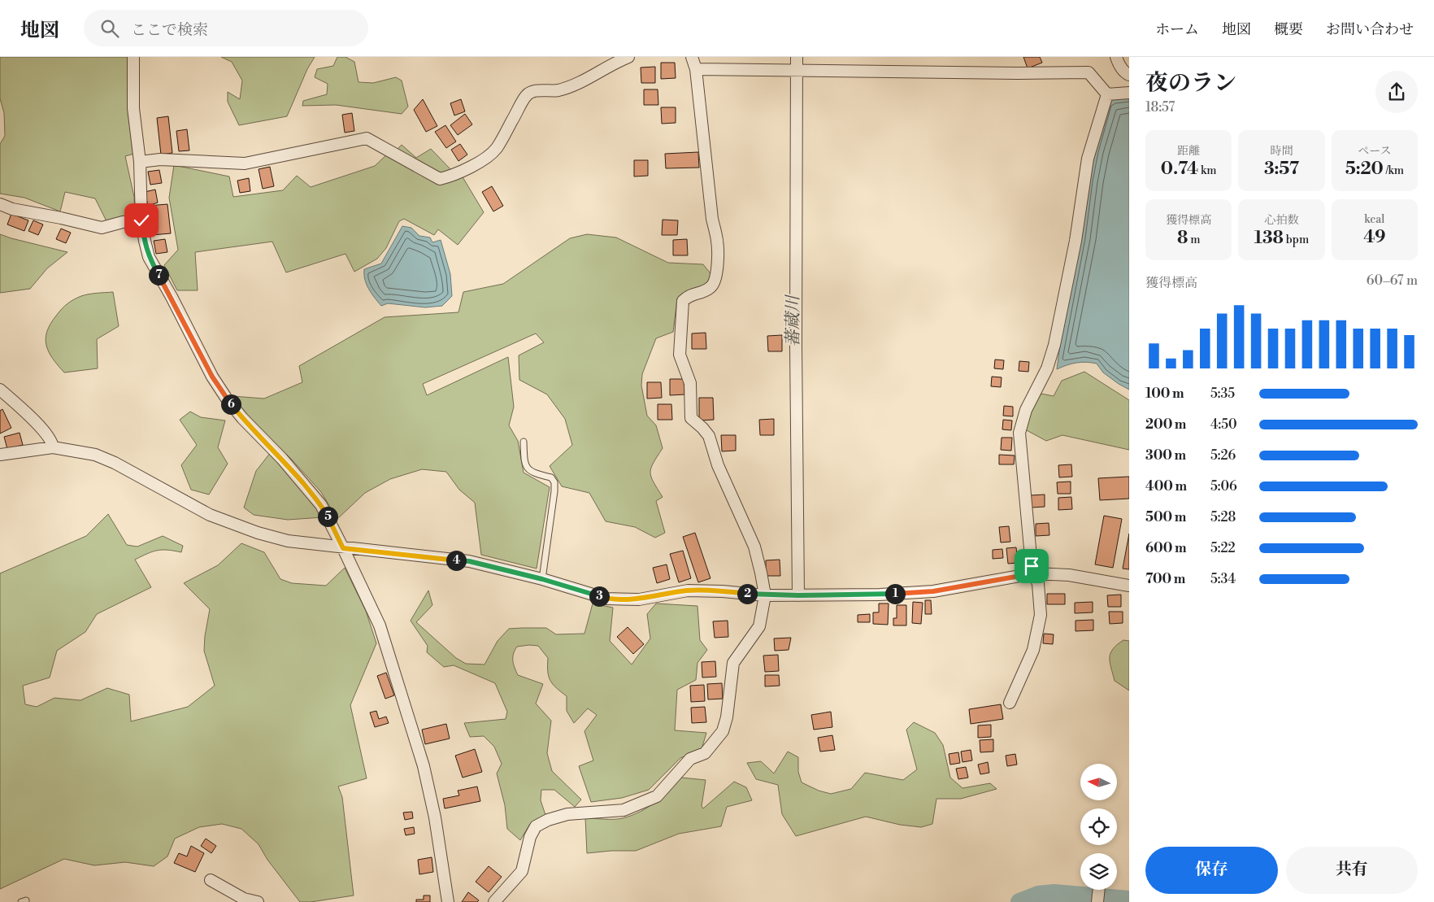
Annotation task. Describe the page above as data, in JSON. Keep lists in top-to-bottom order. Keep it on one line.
{"water":["蕃蔵川"],"north":"left","page":{"header":"地図","search":"ここで検索","nav":["ホーム","地図","概要","お問い合わせ"],"heading":["夜のラン","18:57"],"stats":[["距離","0.74 km"],["時間","3:57"],["ペース","5:20 /km"],["獲得標高","8 m"],["心拍数","138 bpm"],["kcal","49"]],"chart":["獲得標高","60–67 m"],"pins":["7","6","5","4","1","2","3"],"list":[{"name":"100 m","note":"5:35"},{"name":"200 m","note":"4:50"},{"name":"300 m","note":"5:26"},{"name":"400 m","note":"5:06"},{"name":"500 m","note":"5:28"},{"name":"600 m","note":"5:22"},{"name":"700 m","note":"5:34"}],"buttons":["保存","共有"]}}
